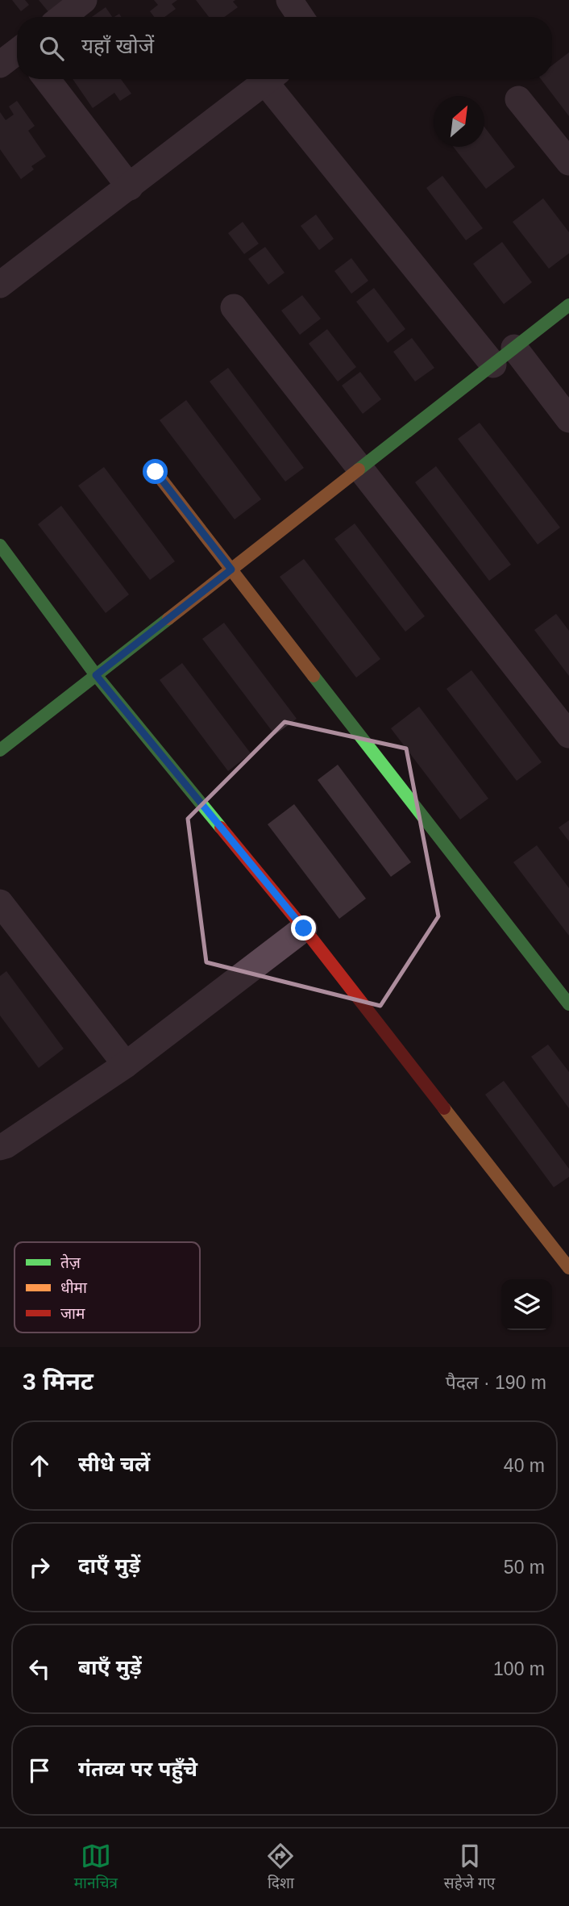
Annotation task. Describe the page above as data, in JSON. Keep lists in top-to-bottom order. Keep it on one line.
{"legend":["तेज़","धीमा","जाम"],"north":"top right","page":{"search":"यहाँ खोजें","heading":["3 मिनट","पैदल · 190 m"],"list":[["सीधे चलें","40 m"],["दाएँ मुड़ें","50 m"],["बाएँ मुड़ें","100 m"],"गंतव्य पर पहुँचे"],"nav":["मानचित्र","दिशा","सहेजे गए"]}}
